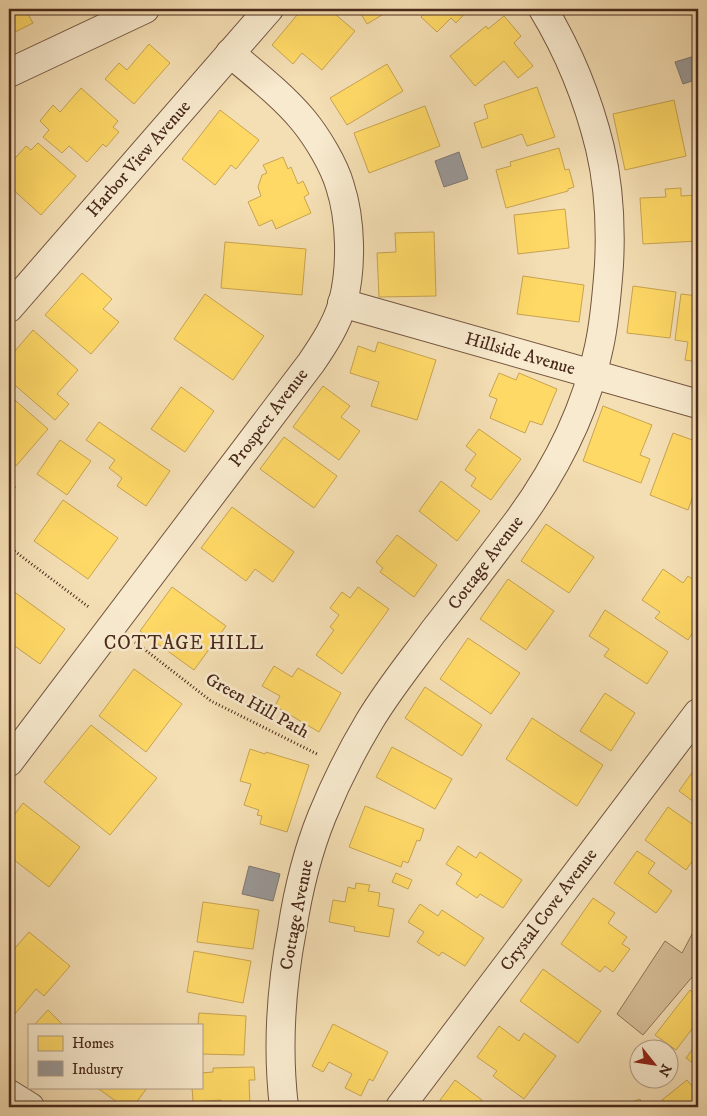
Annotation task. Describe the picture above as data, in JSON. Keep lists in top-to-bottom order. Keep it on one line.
{"streets":{"street":["Harbor View Avenue","Hillside Avenue","Prospect Avenue","Cottage Avenue","Crystal Cove Avenue"],"path":["Green Hill Path"]},"crossings":[["Harbor View Avenue","Prospect Avenue"],["Hillside Avenue","Prospect Avenue"],["Hillside Avenue","Cottage Avenue"]],"districts":["COTTAGE HILL"],"legend":["Homes","Industry"],"north":"bottom right"}
